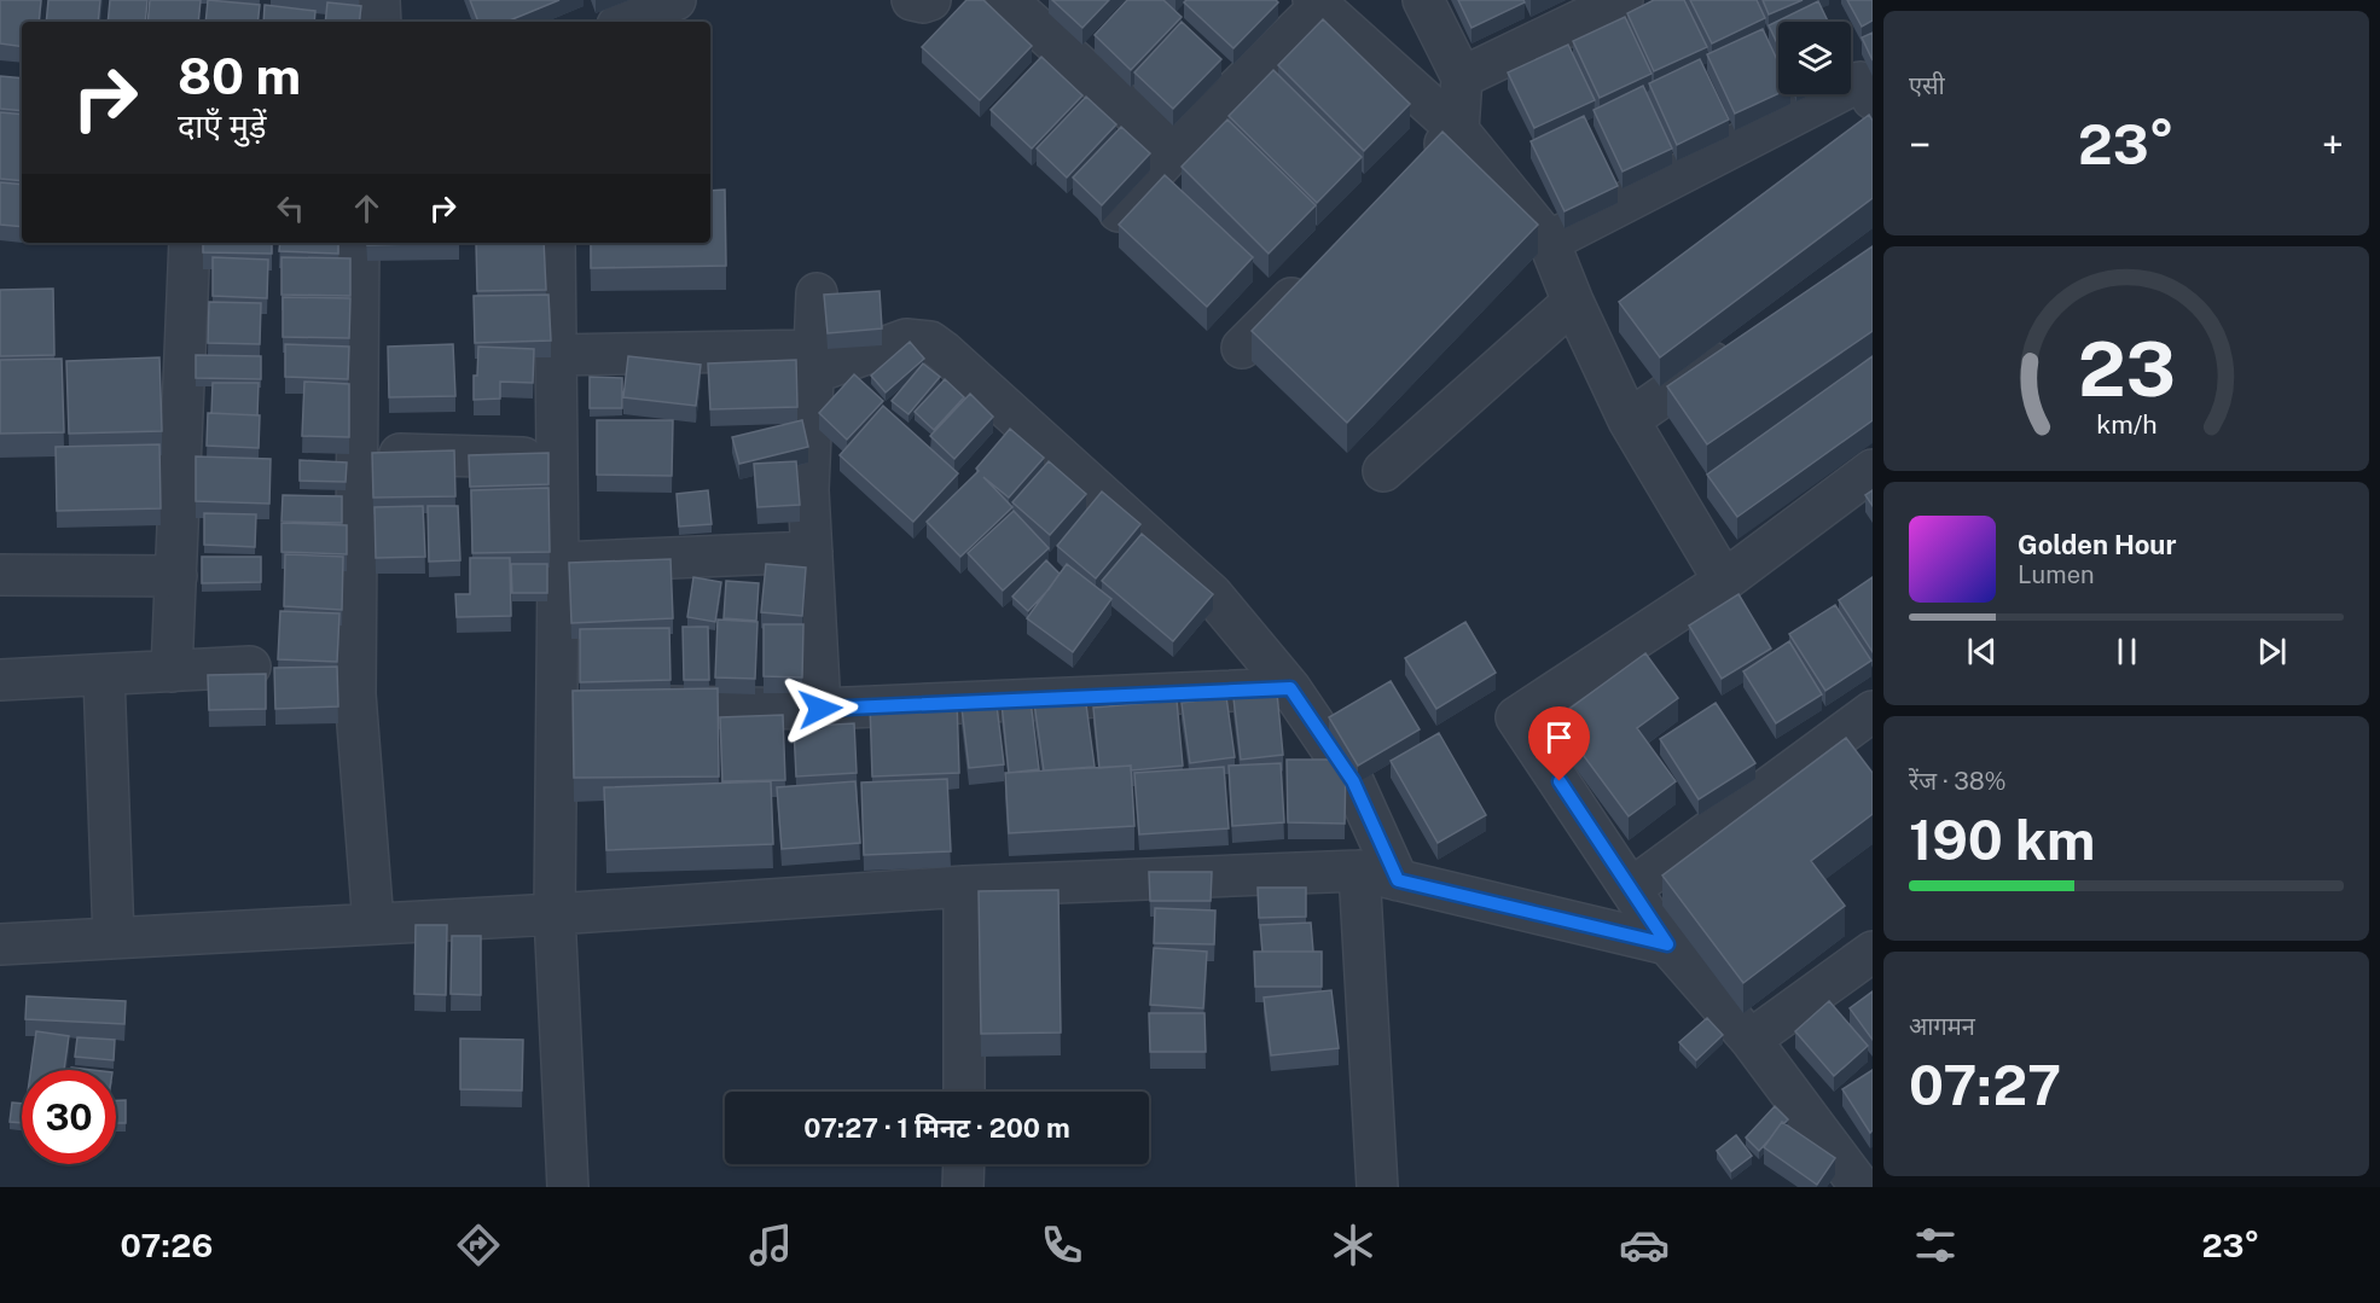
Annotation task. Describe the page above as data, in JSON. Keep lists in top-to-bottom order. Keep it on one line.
{"page":{"tile":["एसी",["रेंज · 38%","190 km"],["आगमन","07:27"]],"turn":["80 m","दाएँ मुड़ें"],"heat":["−","23°","+"],"song":["Golden Hour","Lumen"],"limit":"30","trip":"07:27 · 1 मिनट · 200 m","tabs":["07:26","23°"],"gauge":["23","km/h"]}}
